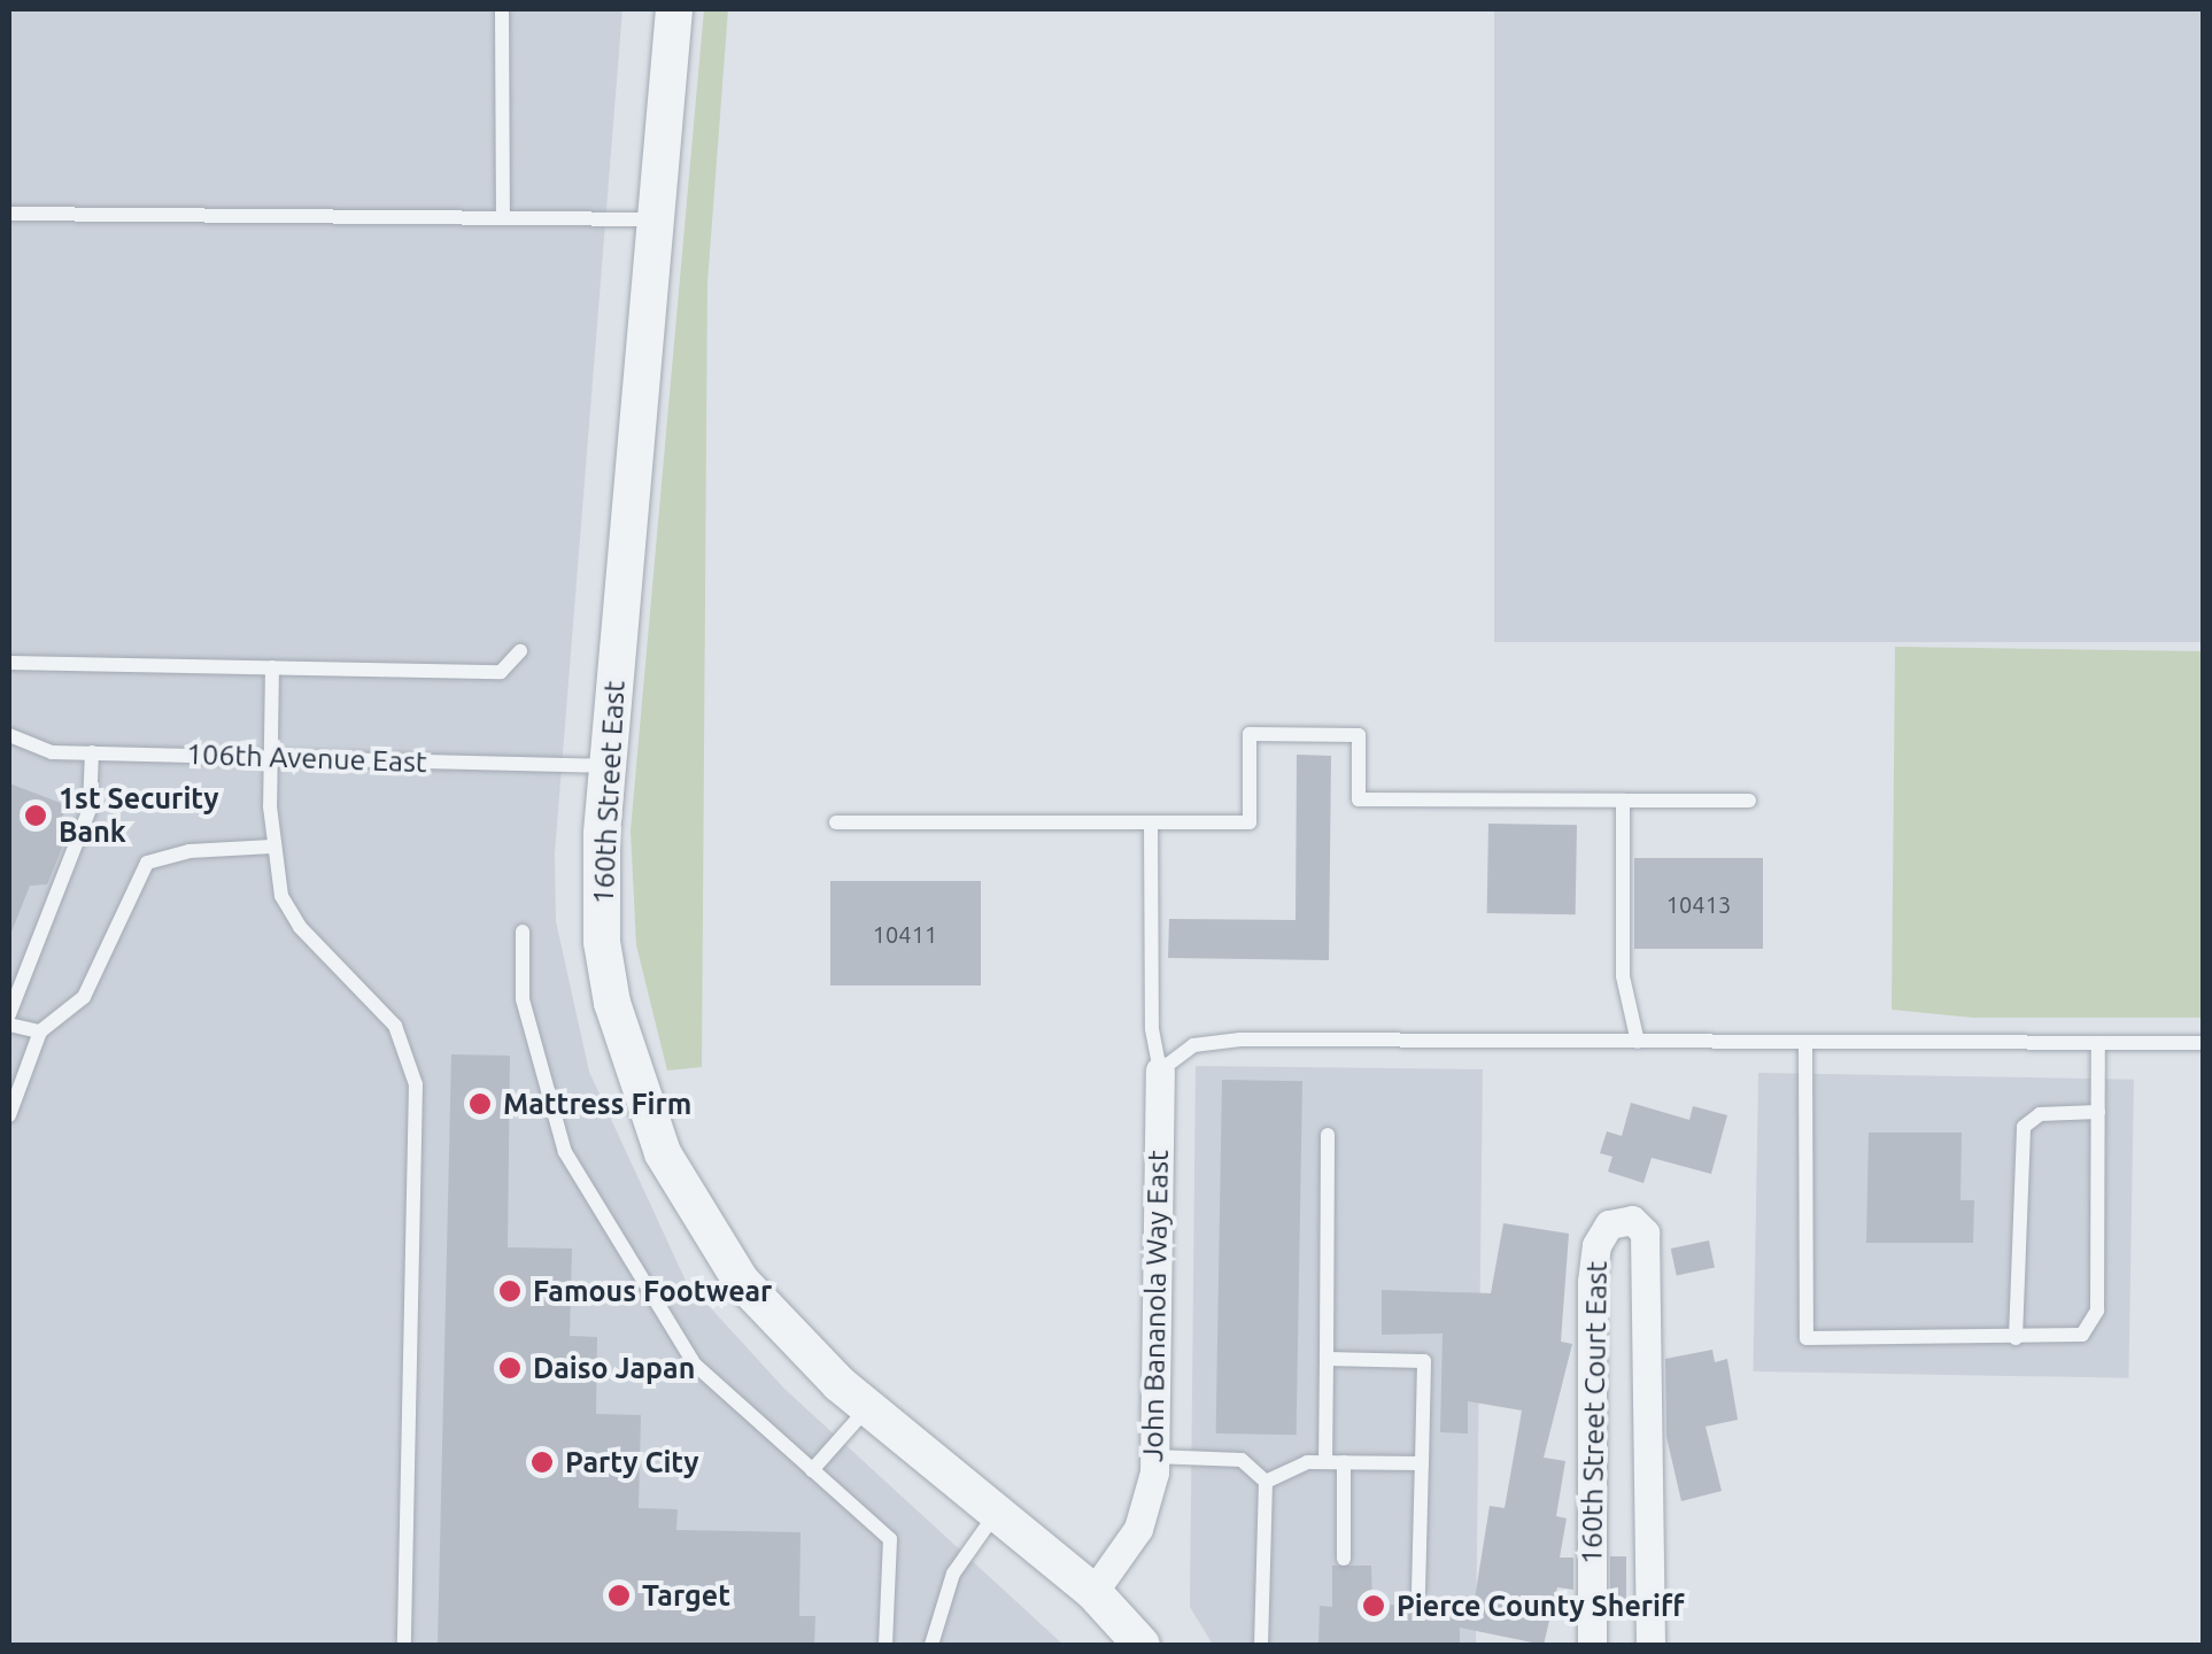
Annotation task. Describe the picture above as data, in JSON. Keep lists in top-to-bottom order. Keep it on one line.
{"streets":{"street":["160th Street East","John Bananola Way East","160th Street Court East"],"lane":["106th Avenue East"]},"crossings":[["106th Avenue East","160th Street East"],["160th Street East","John Bananola Way East"]],"places":["1st Security Bank","Mattress Firm","Famous Footwear","Daiso Japan","Party City","Target","Pierce County Sheriff"],"house_numbers":["10413","10411"]}
